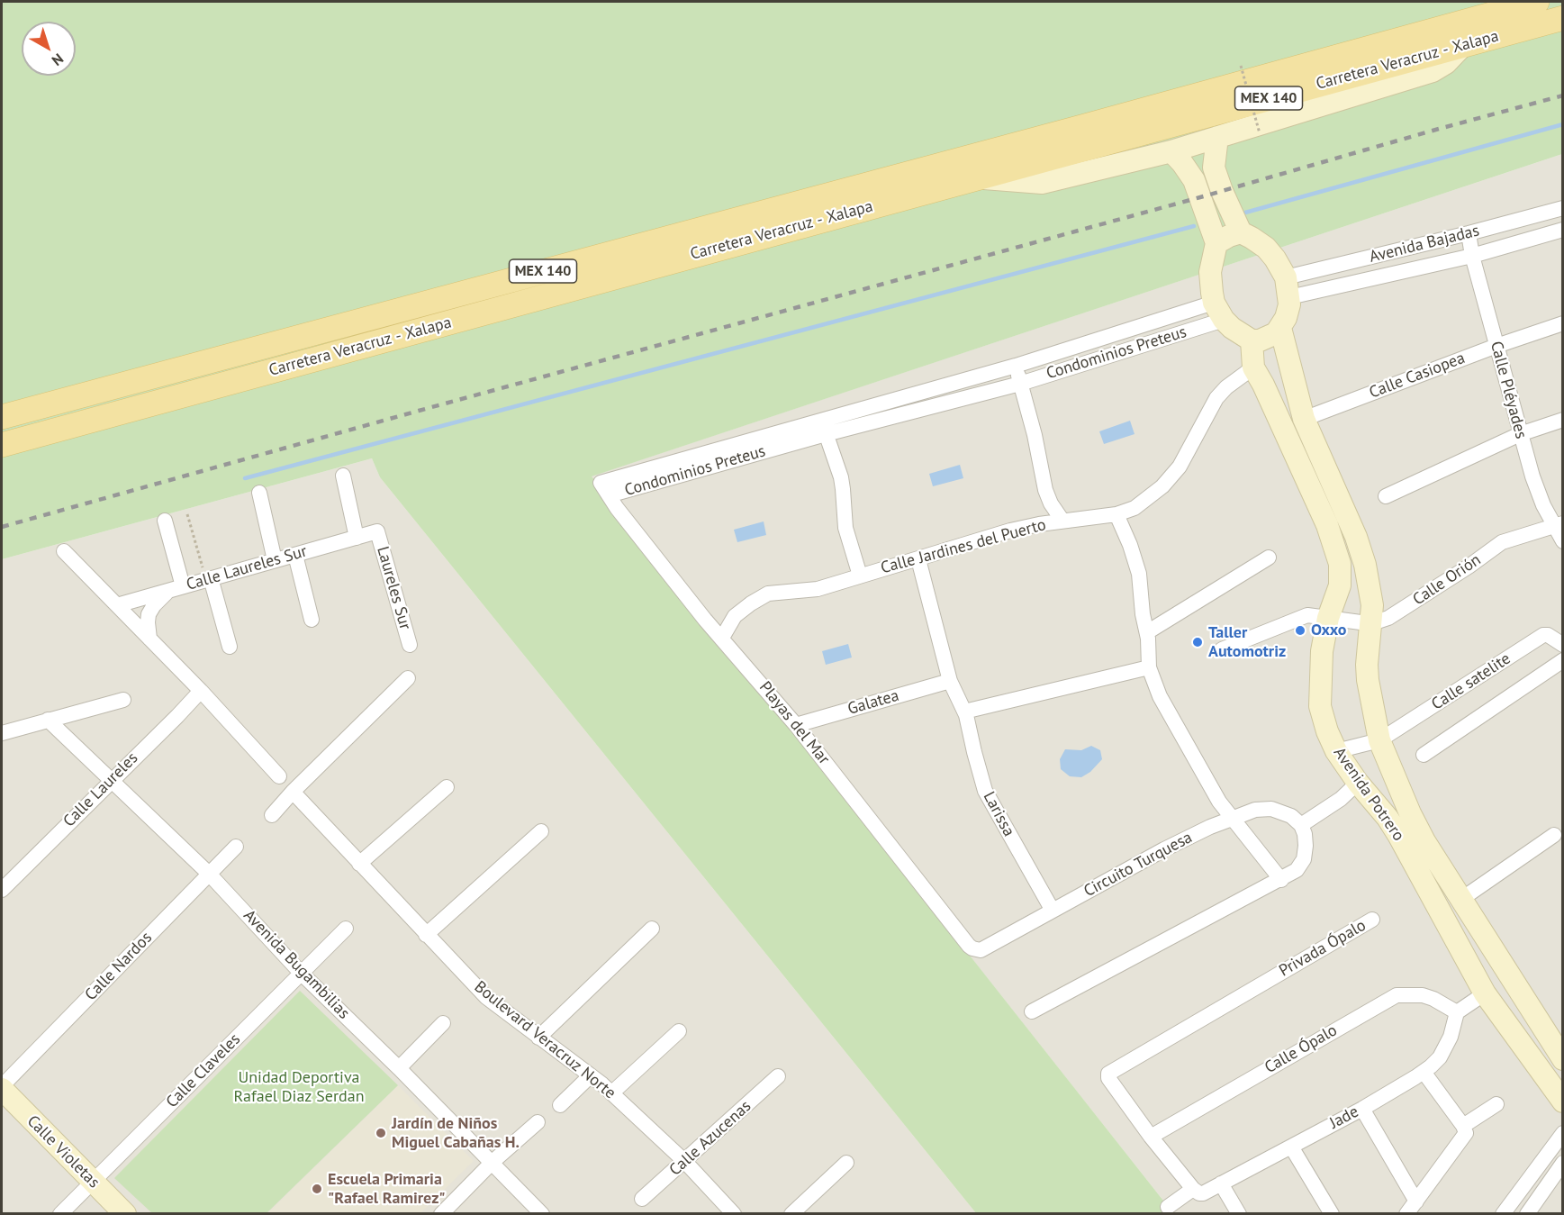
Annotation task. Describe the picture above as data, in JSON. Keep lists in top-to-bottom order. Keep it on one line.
{"streets":{"main road":["Carretera Veracruz - Xalapa","MEX 140"],"street":["Avenida Bajadas","Condominios Preteus","Calle Casiopea","Calle Pléyades","Calle Jardines del Puerto","Calle Laureles Sur","Calle Orión","Laureles Sur","Calle satelite","Galatea","Playas del Mar","Calle Laureles","Avenida Potrero","Larissa","Circuito Turquesa","Privada Ópalo","Avenida Bugambilias","Calle Nardos","Boulevard Veracruz Norte","Calle Ópalo","Calle Claveles","Jade","Calle Azucenas","Calle Violetas"]},"crossings":[["Avenida Bajadas","Condominios Preteus"],["Avenida Bajadas","Calle Pléyades"],["Avenida Bajadas","Avenida Potrero"],["Condominios Preteus","Playas del Mar"],["Condominios Preteus","Avenida Potrero"],["Calle Casiopea","Calle Pléyades"],["Calle Casiopea","Avenida Potrero"],["Calle Pléyades","Calle Orión"],["Calle Jardines del Puerto","Playas del Mar"],["Calle Jardines del Puerto","Avenida Potrero"],["Calle Jardines del Puerto","Larissa"],["Calle Laureles Sur","Laureles Sur"],["Calle Orión","Avenida Potrero"],["Calle satelite","Avenida Potrero"],["Galatea","Playas del Mar"],["Galatea","Larissa"],["Playas del Mar","Circuito Turquesa"],["Calle Laureles","Avenida Bugambilias"],["Larissa","Circuito Turquesa"],["Privada Ópalo","Calle Ópalo"],["Avenida Bugambilias","Calle Nardos"],["Avenida Bugambilias","Calle Claveles"],["Calle Nardos","Calle Violetas"],["Boulevard Veracruz Norte","Calle Azucenas"],["Calle Ópalo","Jade"],["Calle Claveles","Calle Violetas"]],"parks":["Unidad Deportiva Rafael Diaz Serdan"],"places":["Oxxo","Taller Automotriz","Jardín de Niños Miguel Cabañas H.","Escuela Primaria \"Rafael Ramirez\""],"north":"bottom right"}
